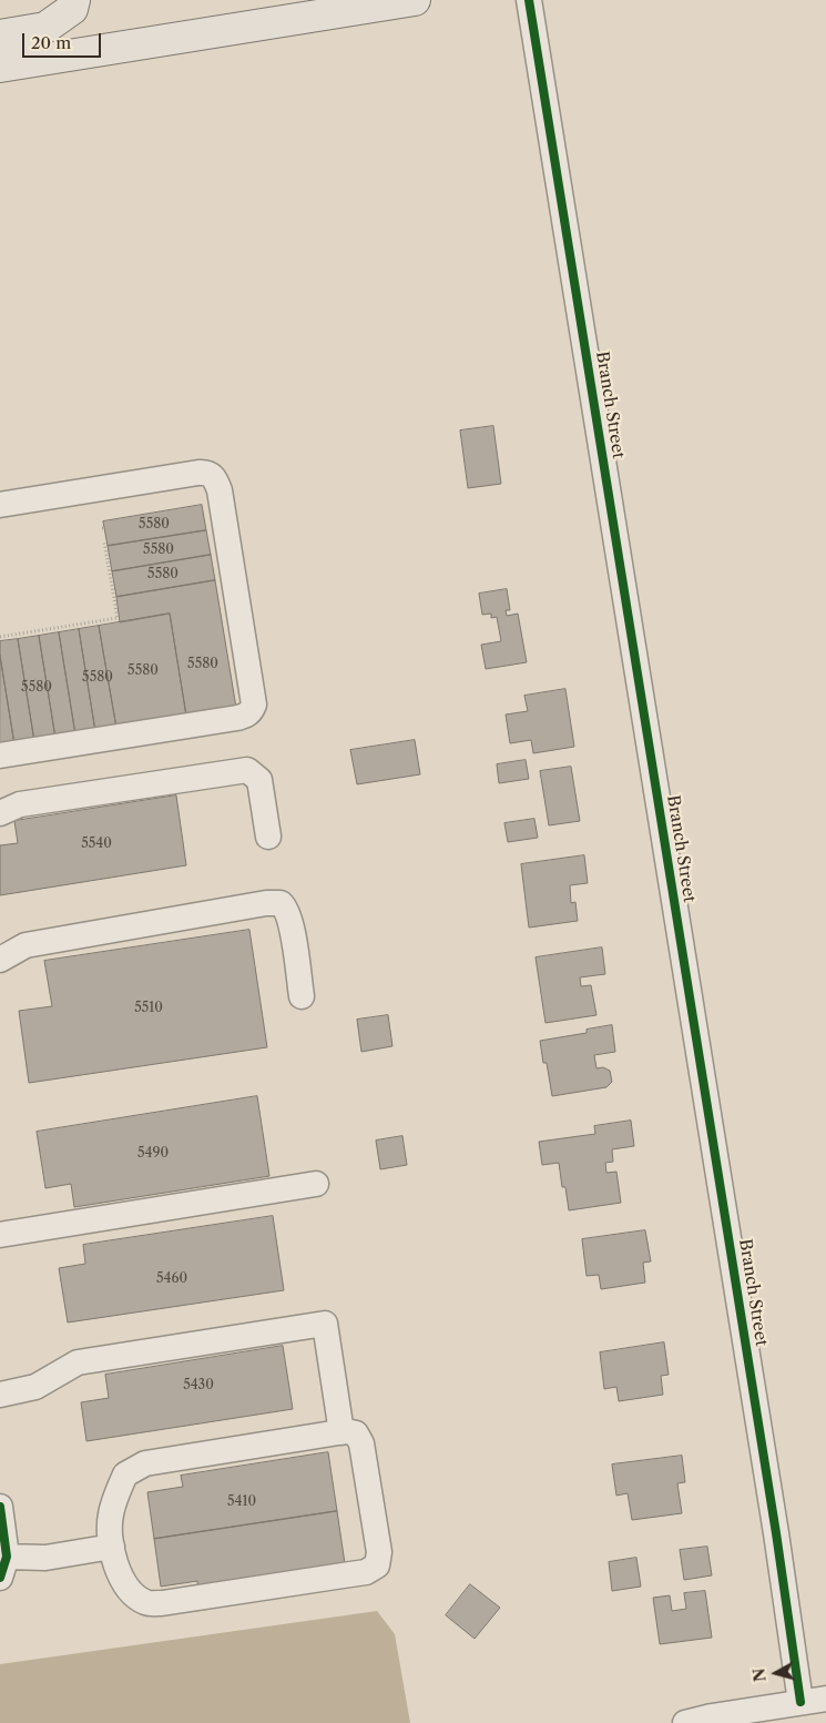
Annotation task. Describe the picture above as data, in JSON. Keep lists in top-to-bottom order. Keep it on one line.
{"streets":{"street":["Branch Street"]},"house_numbers":["5580","5580","5580","5580","5580","5580","5580","5540","5510","5490","5460","5430","5410"],"scale_bar":"20 m","north":"left"}
